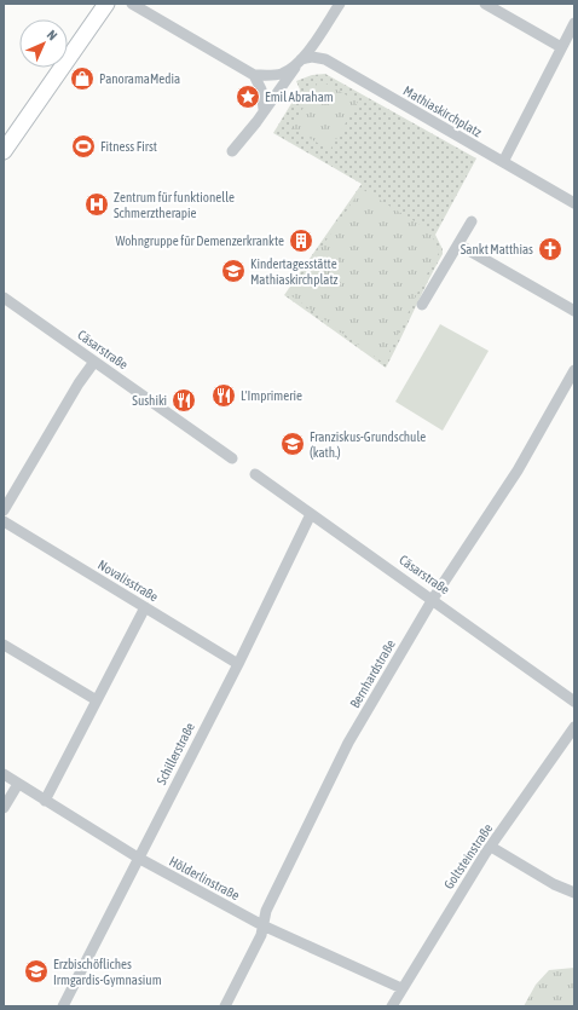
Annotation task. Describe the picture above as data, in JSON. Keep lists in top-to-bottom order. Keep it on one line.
{"streets":{"street":["Mathiaskirchplatz","Cäsarstraße","Novalisstraße","Bernhardstraße","Schillerstraße","Goltsteinstraße","Hölderlinstraße"]},"crossings":[["Cäsarstraße","Bernhardstraße"],["Cäsarstraße","Schillerstraße"],["Novalisstraße","Schillerstraße"],["Bernhardstraße","Hölderlinstraße"],["Schillerstraße","Hölderlinstraße"],["Goltsteinstraße","Hölderlinstraße"]],"places":{"shop":["PanoramaMedia"],"place":["Emil Abraham"],"sports":["Fitness First"],"hospital":["Zentrum für funktionelle Schmerztherapie"],"building":["Wohngruppe für Demenzerkrankte"],"church":["Sankt Matthias"],"school or university":["Kindertagesstätte Mathiaskirchplatz","Franziskus-Grundschule (kath.)","Erzbischöfliches Irmgardis-Gymnasium"],"restaurant":["L'Imprimerie","Sushiki"]},"north":"top right"}
